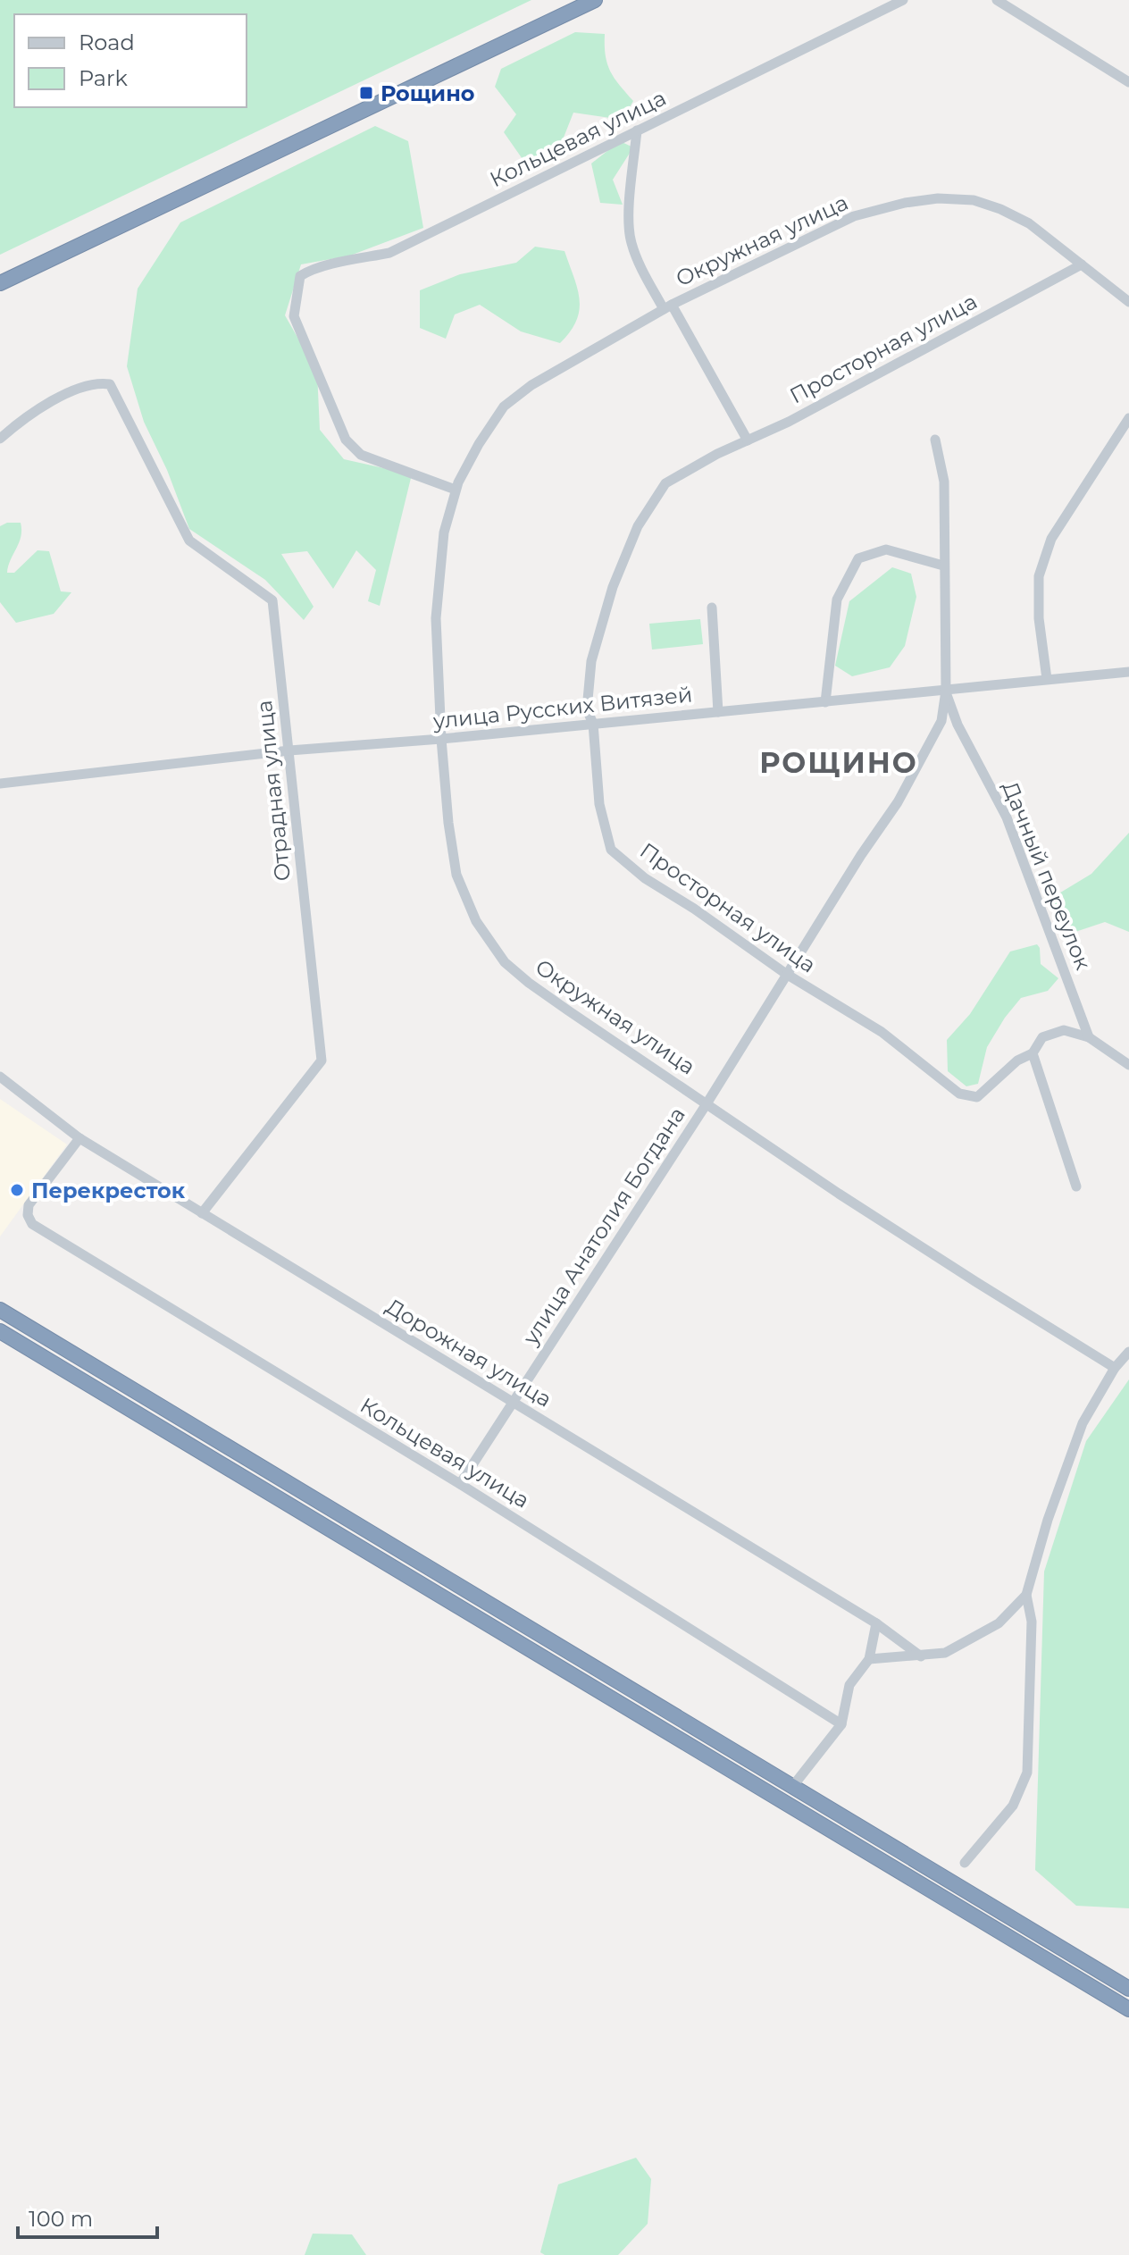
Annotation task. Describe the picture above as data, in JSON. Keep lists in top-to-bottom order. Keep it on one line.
{"streets":{"street":["Кольцевая улица","Окружная улица","Просторная улица","улица Русских Витязей","Отрадная улица","Дачный переулок","улица Анатолия Богдана","Дорожная улица"]},"crossings":[["Кольцевая улица","Окружная улица"],["Кольцевая улица","улица Анатолия Богдана"],["Кольцевая улица","Дорожная улица"],["Окружная улица","Просторная улица"],["Окружная улица","улица Русских Витязей"],["Окружная улица","улица Анатолия Богдана"],["Просторная улица","улица Русских Витязей"],["Просторная улица","Дачный переулок"],["Просторная улица","улица Анатолия Богдана"],["улица Русских Витязей","Отрадная улица"],["улица Русских Витязей","Дачный переулок"],["улица Русских Витязей","улица Анатолия Богдана"],["Отрадная улица","Дорожная улица"],["Дачный переулок","улица Анатолия Богдана"],["улица Анатолия Богдана","Дорожная улица"]],"districts":["РОЩИНО"],"places":{"transit":["Рощино"],"other":["Перекресток"]},"legend":["Road","Park"],"scale_bar":"100 m"}
